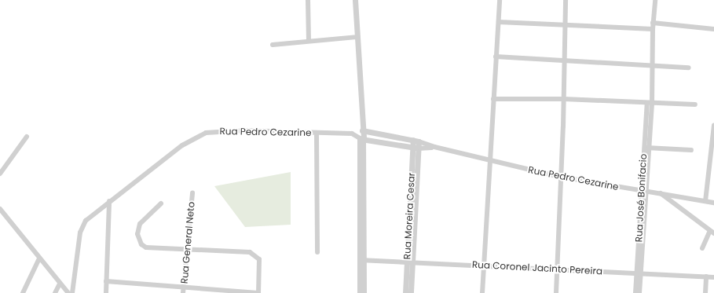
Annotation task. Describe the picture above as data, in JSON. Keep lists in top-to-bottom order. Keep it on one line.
{"streets":{"street":["Rua Pedro Cezarine","Rua José Bonifacio","Rua Moreira Cesar","Rua General Neto","Rua Coronel Jacinto Pereira"]},"crossings":[["Rua Pedro Cezarine","Rua José Bonifacio"],["Rua Pedro Cezarine","Rua Moreira Cesar"],["Rua José Bonifacio","Rua Coronel Jacinto Pereira"],["Rua Moreira Cesar","Rua Coronel Jacinto Pereira"]]}
